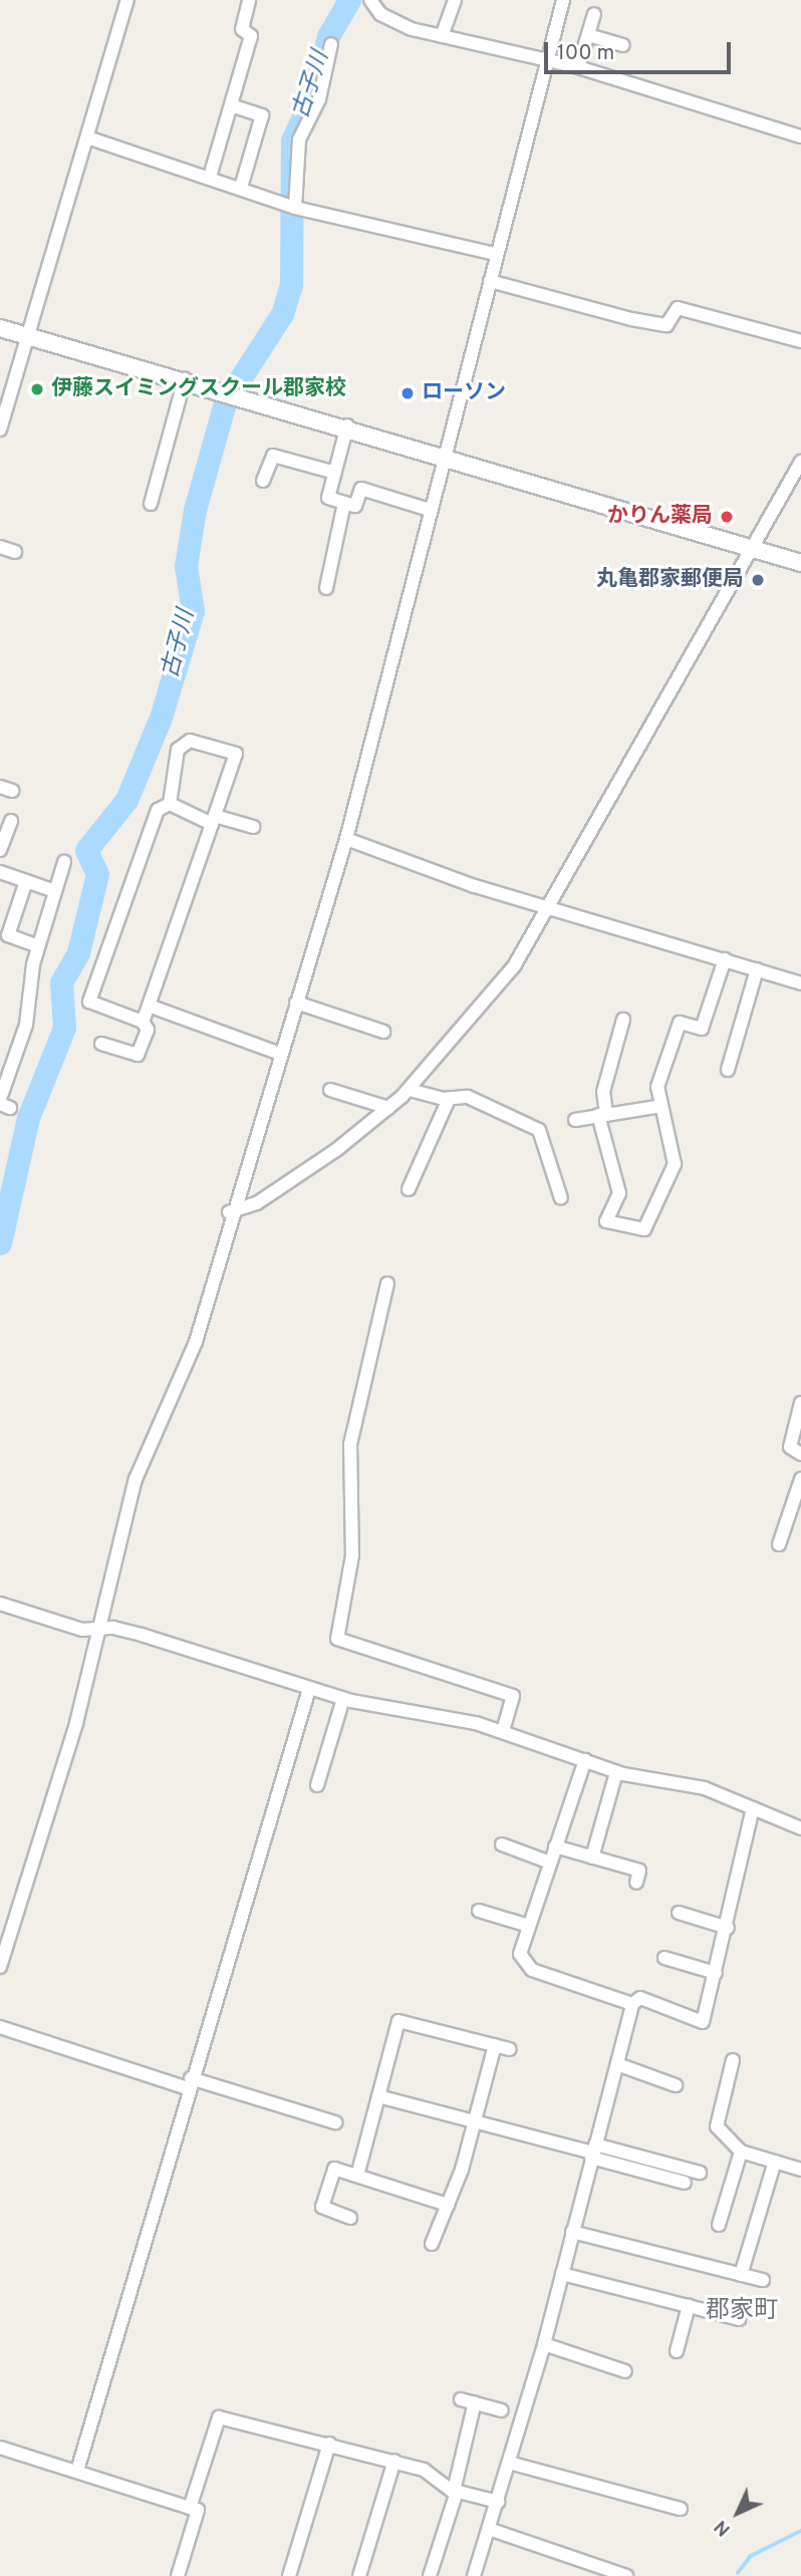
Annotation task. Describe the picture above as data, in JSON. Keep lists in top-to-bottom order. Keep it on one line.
{"districts":["郡家町"],"water":["古子川"],"places":["伊藤スイミングスクール郡家校","ローソン","かりん薬局","丸亀郡家郵便局"],"scale_bar":"100 m","north":"bottom left"}
